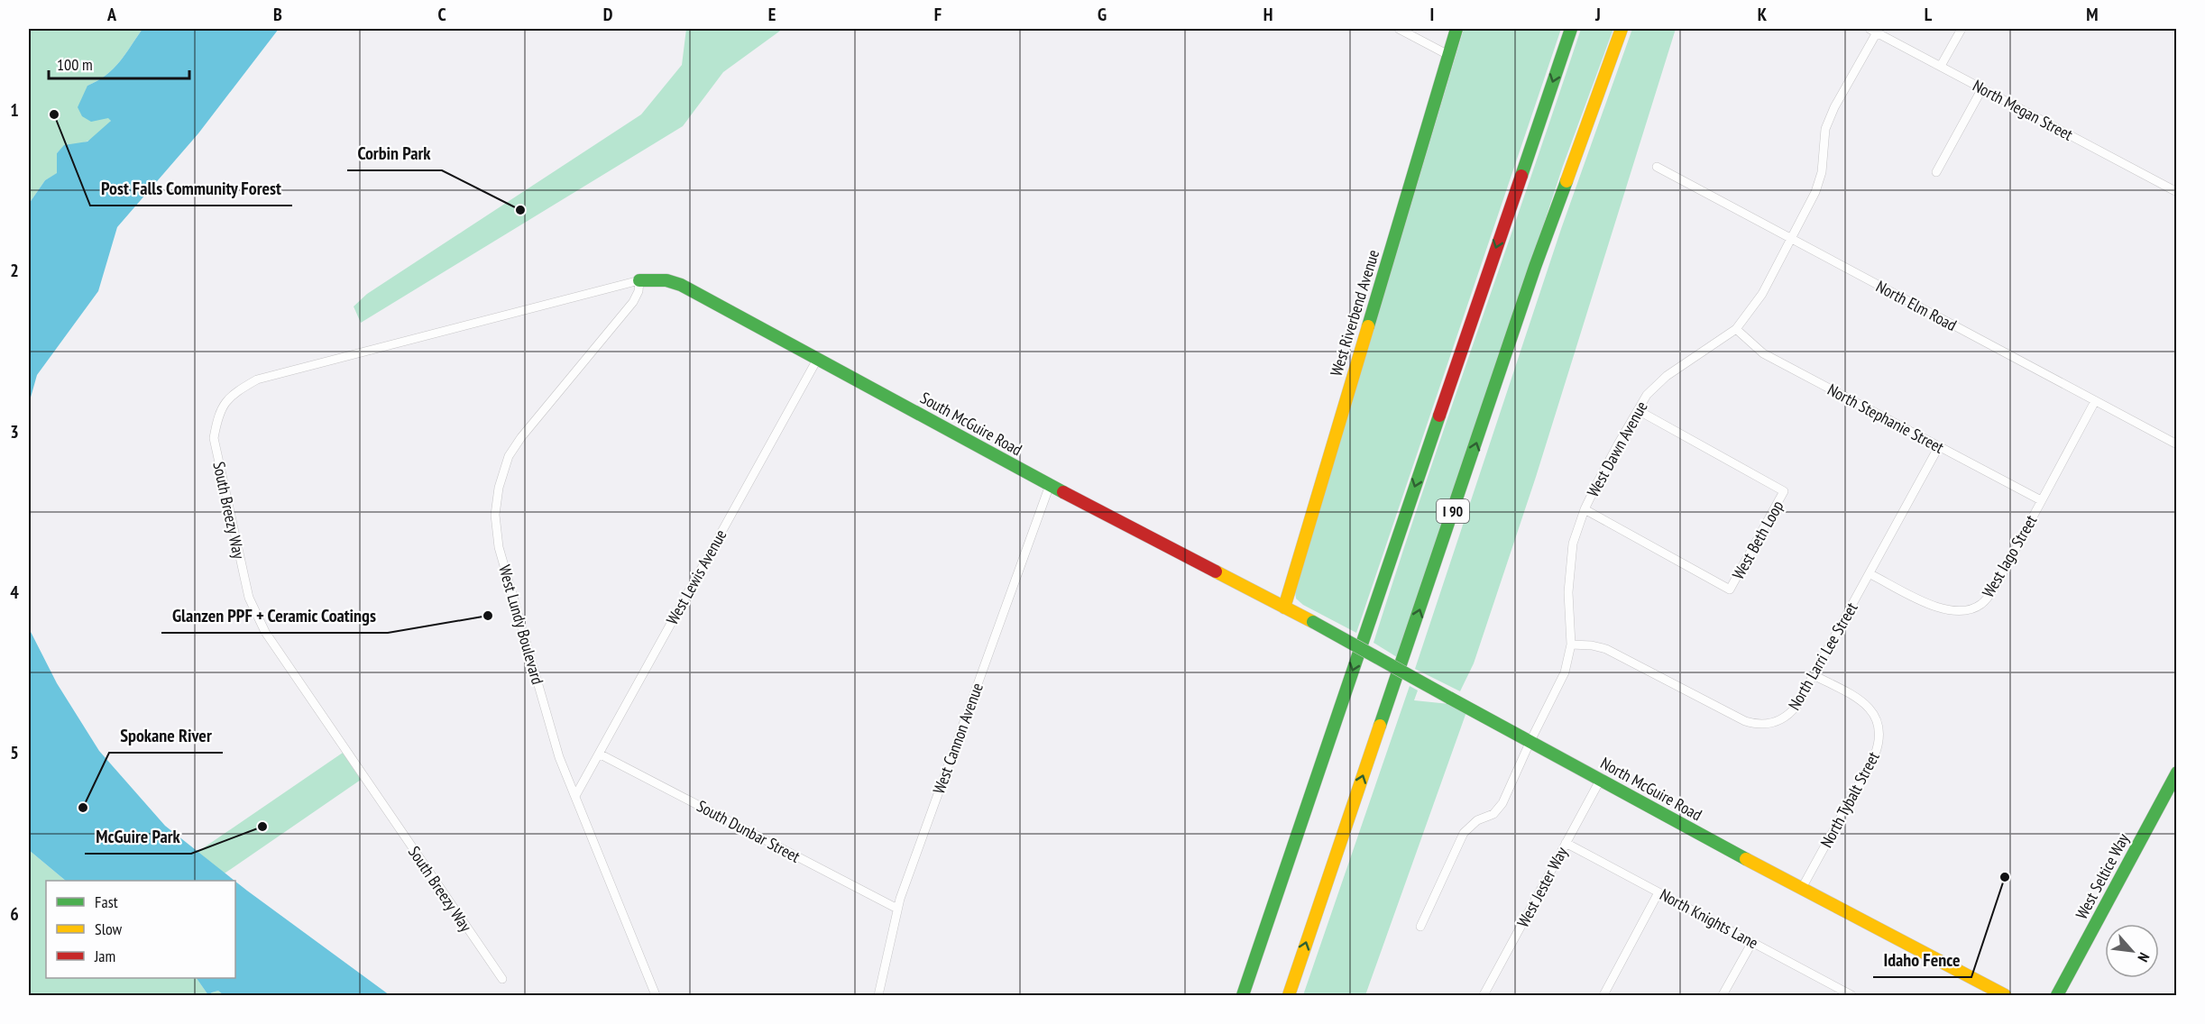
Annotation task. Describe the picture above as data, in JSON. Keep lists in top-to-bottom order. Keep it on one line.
{"streets":{"main road":["West Riverbend Avenue","South McGuire Road","I 90","North McGuire Road","West Seltice Way"],"street":["North Megan Street","North Elm Road","North Stephanie Street","West Dawn Avenue","South Breezy Way","West Beth Loop","West Iago Street","West Lewis Avenue","West Lundy Boulevard","North Larri Lee Street","West Cannon Avenue","North Tybalt Street","South Dunbar Street","West Jester Way","North Knights Lane"]},"crossings":[["North Megan Street","West Dawn Avenue"],["North Elm Road","West Dawn Avenue"],["North Elm Road","West Iago Street"],["West Riverbend Avenue","South McGuire Road"],["West Riverbend Avenue","North McGuire Road"],["North Stephanie Street","West Dawn Avenue"],["North Stephanie Street","West Iago Street"],["North Stephanie Street","North Larri Lee Street"],["South McGuire Road","South Breezy Way"],["South McGuire Road","West Lewis Avenue"],["South McGuire Road","West Lundy Boulevard"],["South McGuire Road","West Cannon Avenue"],["South McGuire Road","North McGuire Road"],["West Dawn Avenue","West Beth Loop"],["West Dawn Avenue","North Larri Lee Street"],["West Dawn Avenue","North McGuire Road"],["South Breezy Way","West Lundy Boulevard"],["West Iago Street","North Larri Lee Street"],["West Lewis Avenue","West Lundy Boulevard"],["West Lewis Avenue","South Dunbar Street"],["North Larri Lee Street","North Tybalt Street"],["West Cannon Avenue","South Dunbar Street"],["North McGuire Road","North Tybalt Street"],["North McGuire Road","West Jester Way"],["West Jester Way","North Knights Lane"]],"places":["Post Falls Community Forest","Corbin Park","Glanzen PPF + Ceramic Coatings","Spokane River","McGuire Park","Idaho Fence"],"legend":["Fast","Slow","Jam"],"scale_bar":"100 m","north":"bottom right","grid":{"columns":["A","B","C","D","E","F","G","H","I","J","K","L","M"],"rows":["1","2","3","4","5","6"]}}
